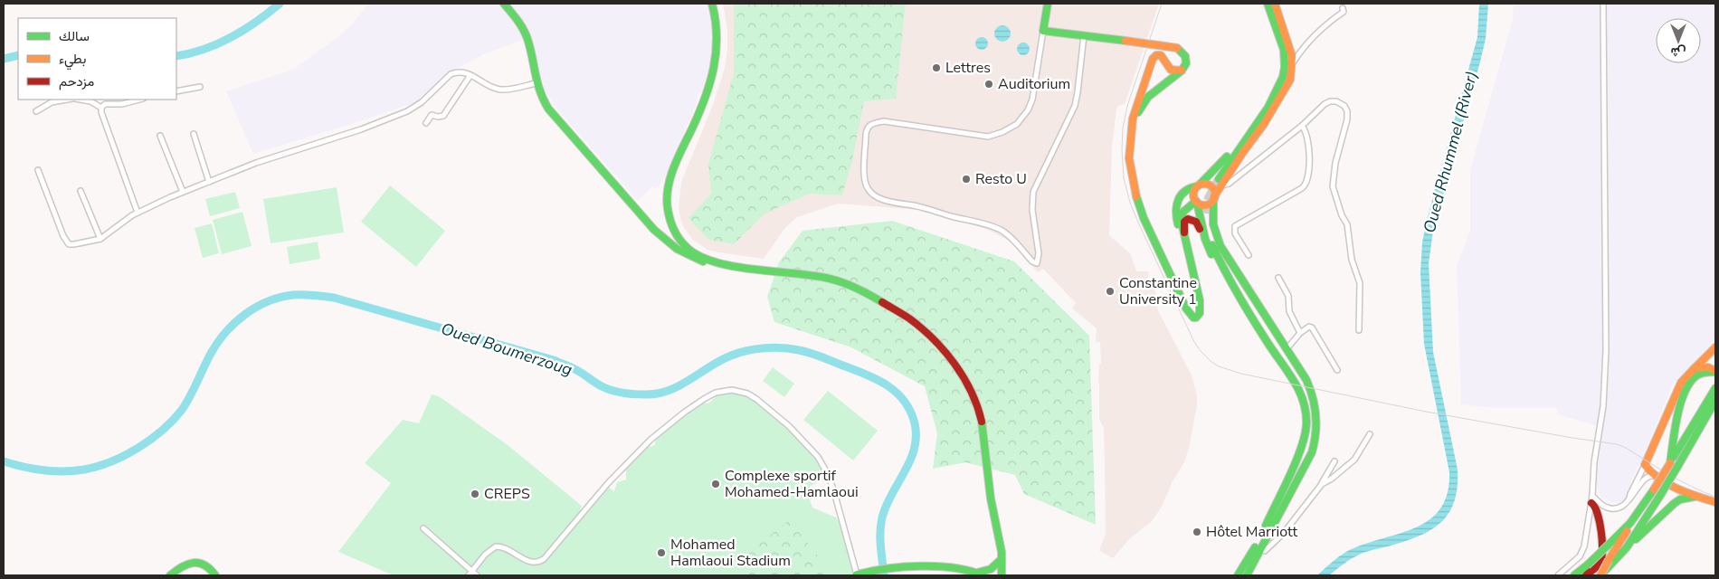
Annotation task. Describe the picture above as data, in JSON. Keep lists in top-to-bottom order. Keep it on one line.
{"water":["Oued Rhummel (River)","Oued Boumerzoug"],"places":["Lettres","Auditorium","Resto U","Constantine University 1","Complexe sportif Mohamed-Hamlaoui","CREPS","Hôtel Marriott","Mohamed Hamlaoui Stadium"],"legend":["سالك","بطيء","مزدحم"],"north":"bottom"}
